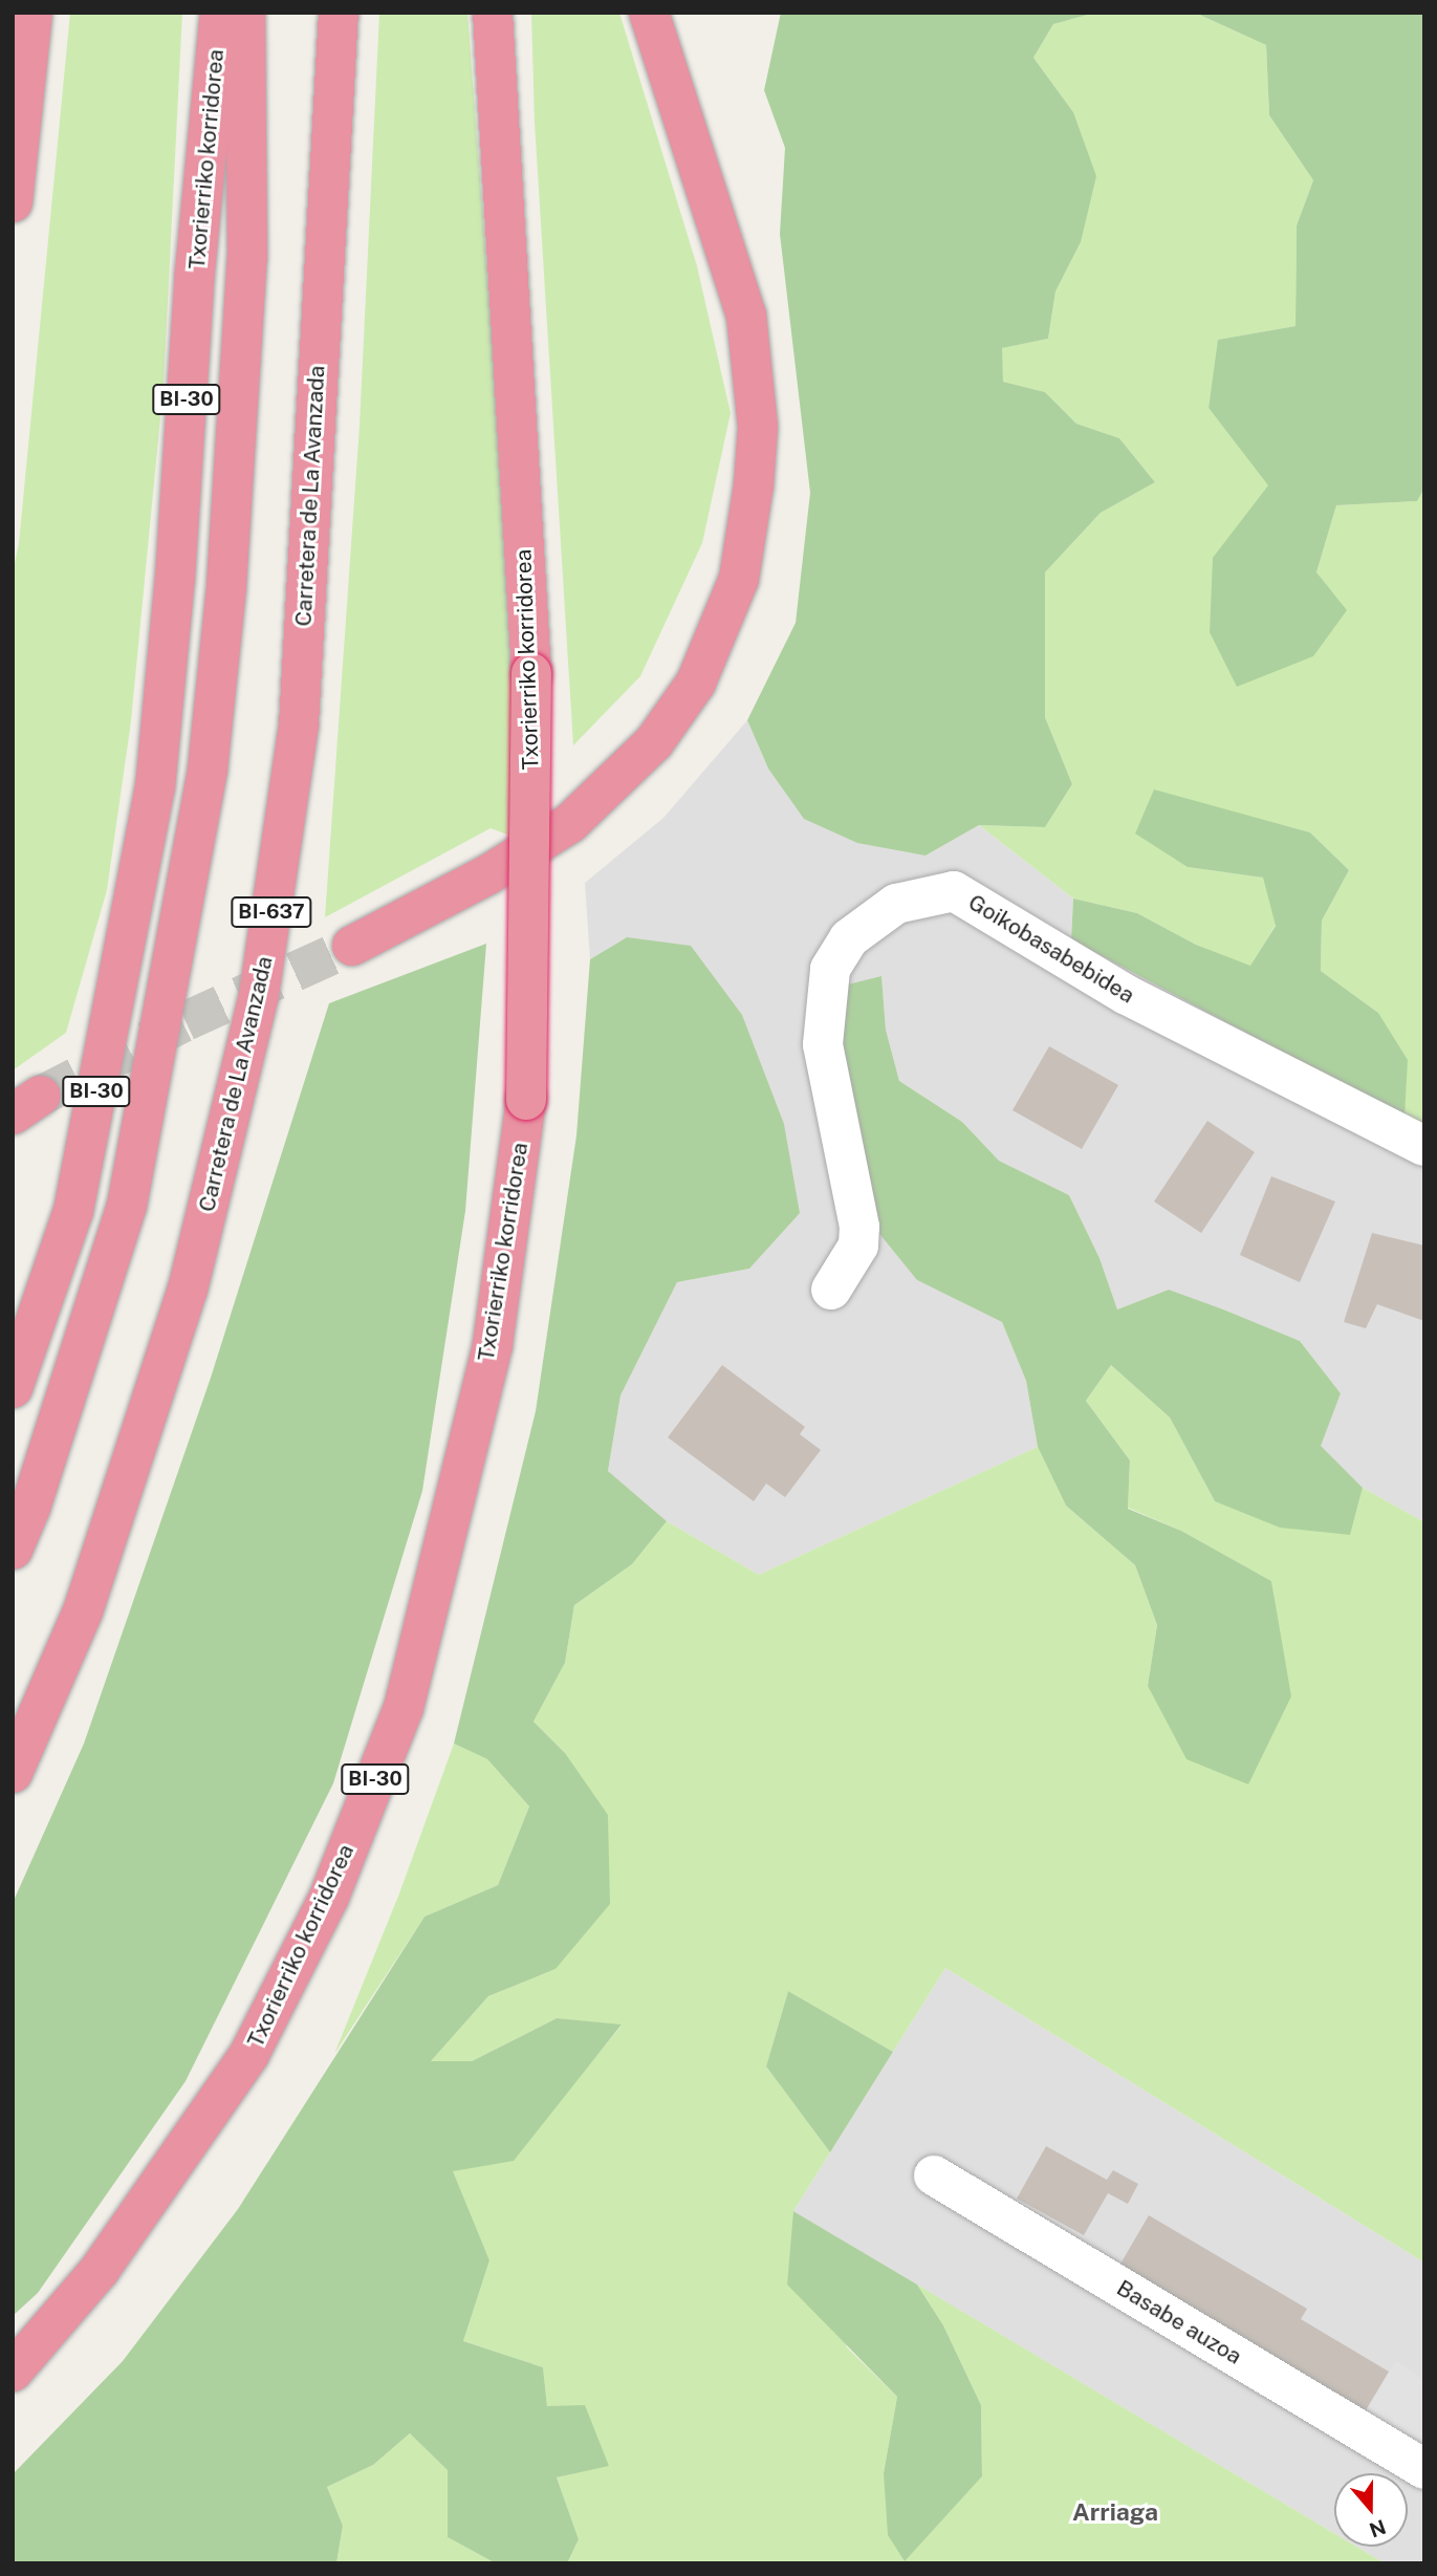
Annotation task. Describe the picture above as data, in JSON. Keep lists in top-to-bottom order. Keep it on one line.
{"streets":{"highway":["Txorierriko korridorea","BI-30","Carretera de La Avanzada","BI-637"],"street":["Goikobasabebidea","Basabe auzoa"]},"districts":["Arriaga"],"north":"bottom"}
